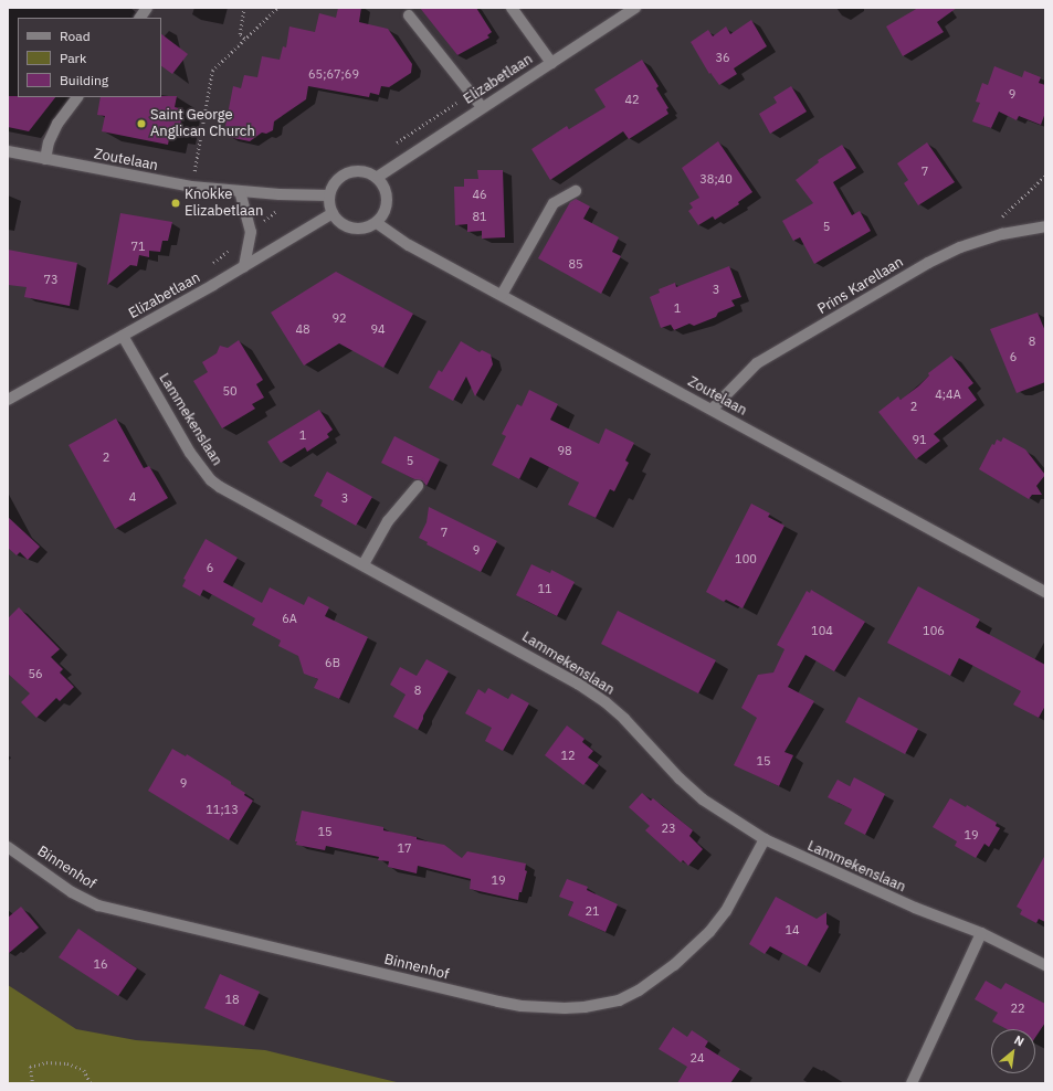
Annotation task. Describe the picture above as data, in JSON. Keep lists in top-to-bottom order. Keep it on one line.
{"streets":{"street":["Elizabetlaan","Zoutelaan","Prins Karellaan","Lammekenslaan","Binnenhof"]},"crossings":[["Elizabetlaan","Zoutelaan"],["Elizabetlaan","Lammekenslaan"],["Zoutelaan","Prins Karellaan"],["Lammekenslaan","Binnenhof"]],"places":["Saint George Anglican Church","Knokke Elizabetlaan"],"house_numbers":["36","65;67;69","9","42","7","38;40","46","81","5","71","85","73","3","1","92","48","94","8","6","50","4;4A","2","1","91","98","2","5","4","3","7","9","100","6","11","6A","104","106","6B","56","8","12","15","9","11;13","23","15","19","17","19","21","14","16","18","22","24"],"legend":["Road","Park","Building"],"north":"top right"}
